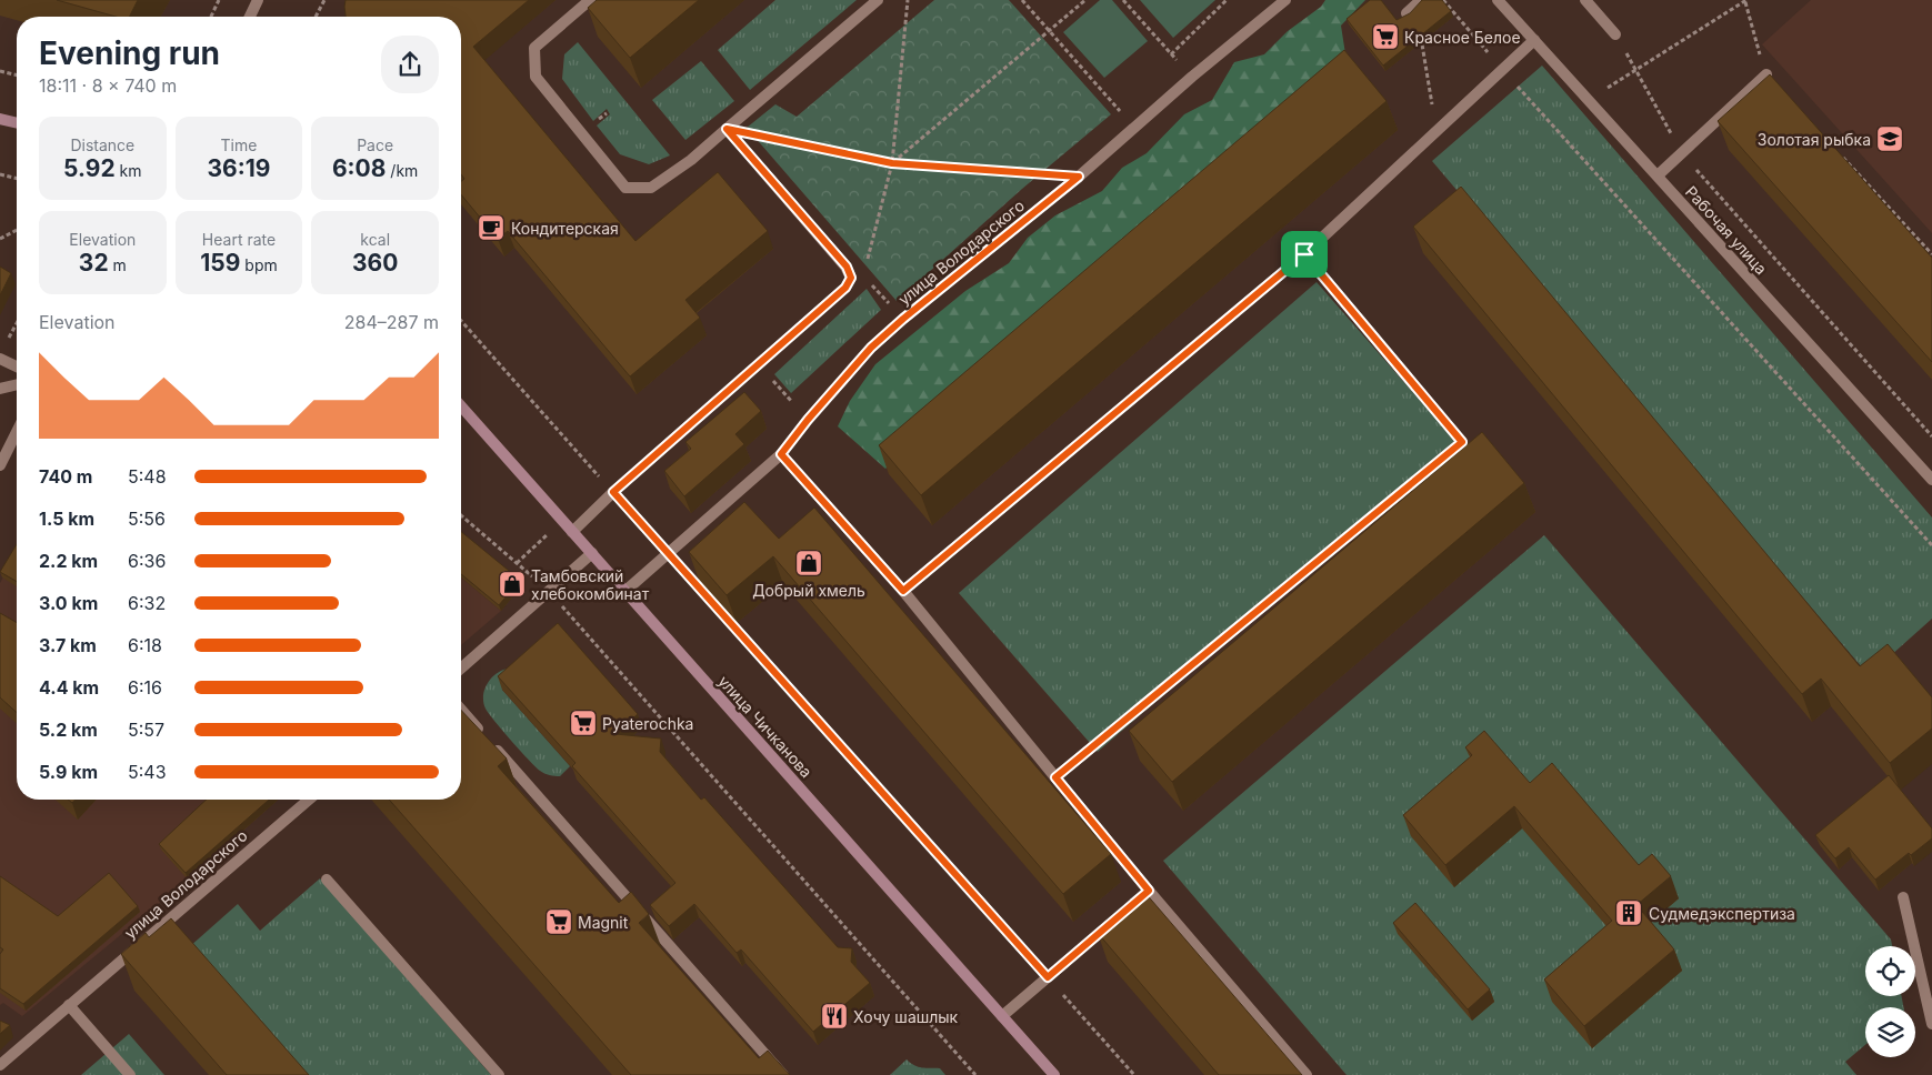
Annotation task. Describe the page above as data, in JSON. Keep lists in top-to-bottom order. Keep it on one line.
{"streets":{"main road":["улица Чичканова"],"street":["Рабочая улица","улица Володарского"]},"crossings":[["улица Володарского","улица Чичканова"]],"places":{"supermarket":["Красное Белое","Pyaterochka","Magnit"],"school or university":["Золотая рыбка"],"cafe":["Кондитерская"],"shop":["Добрый хмель","Тамбовский хлебокомбинат"],"building":["Судмедэкспертиза"],"restaurant":["Хочу шашлык"]},"page":{"heading":["Evening run","18:11 · 8 × 740 m"],"stats":[["Distance","5.92 km"],["Time","36:19"],["Pace","6:08 /km"],["Elevation","32 m"],["Heart rate","159 bpm"],["kcal","360"]],"chart":["Elevation","284–287 m"],"list":[{"name":"740 m","note":"5:48"},{"name":"1.5 km","note":"5:56"},{"name":"2.2 km","note":"6:36"},{"name":"3.0 km","note":"6:32"},{"name":"3.7 km","note":"6:18"},{"name":"4.4 km","note":"6:16"},{"name":"5.2 km","note":"5:57"},{"name":"5.9 km","note":"5:43"}]}}
